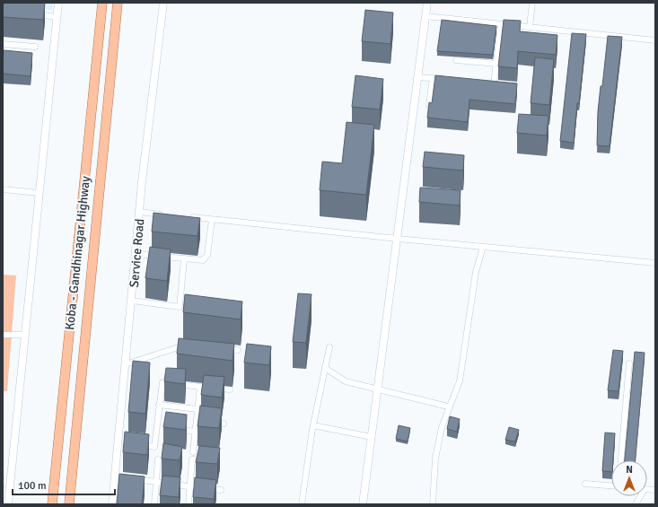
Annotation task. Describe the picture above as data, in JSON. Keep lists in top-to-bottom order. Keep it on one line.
{"streets":{"main road":["Koba - Gandhinagar Highway"],"street":["Service Road"]},"scale_bar":"100 m","north":"top"}
